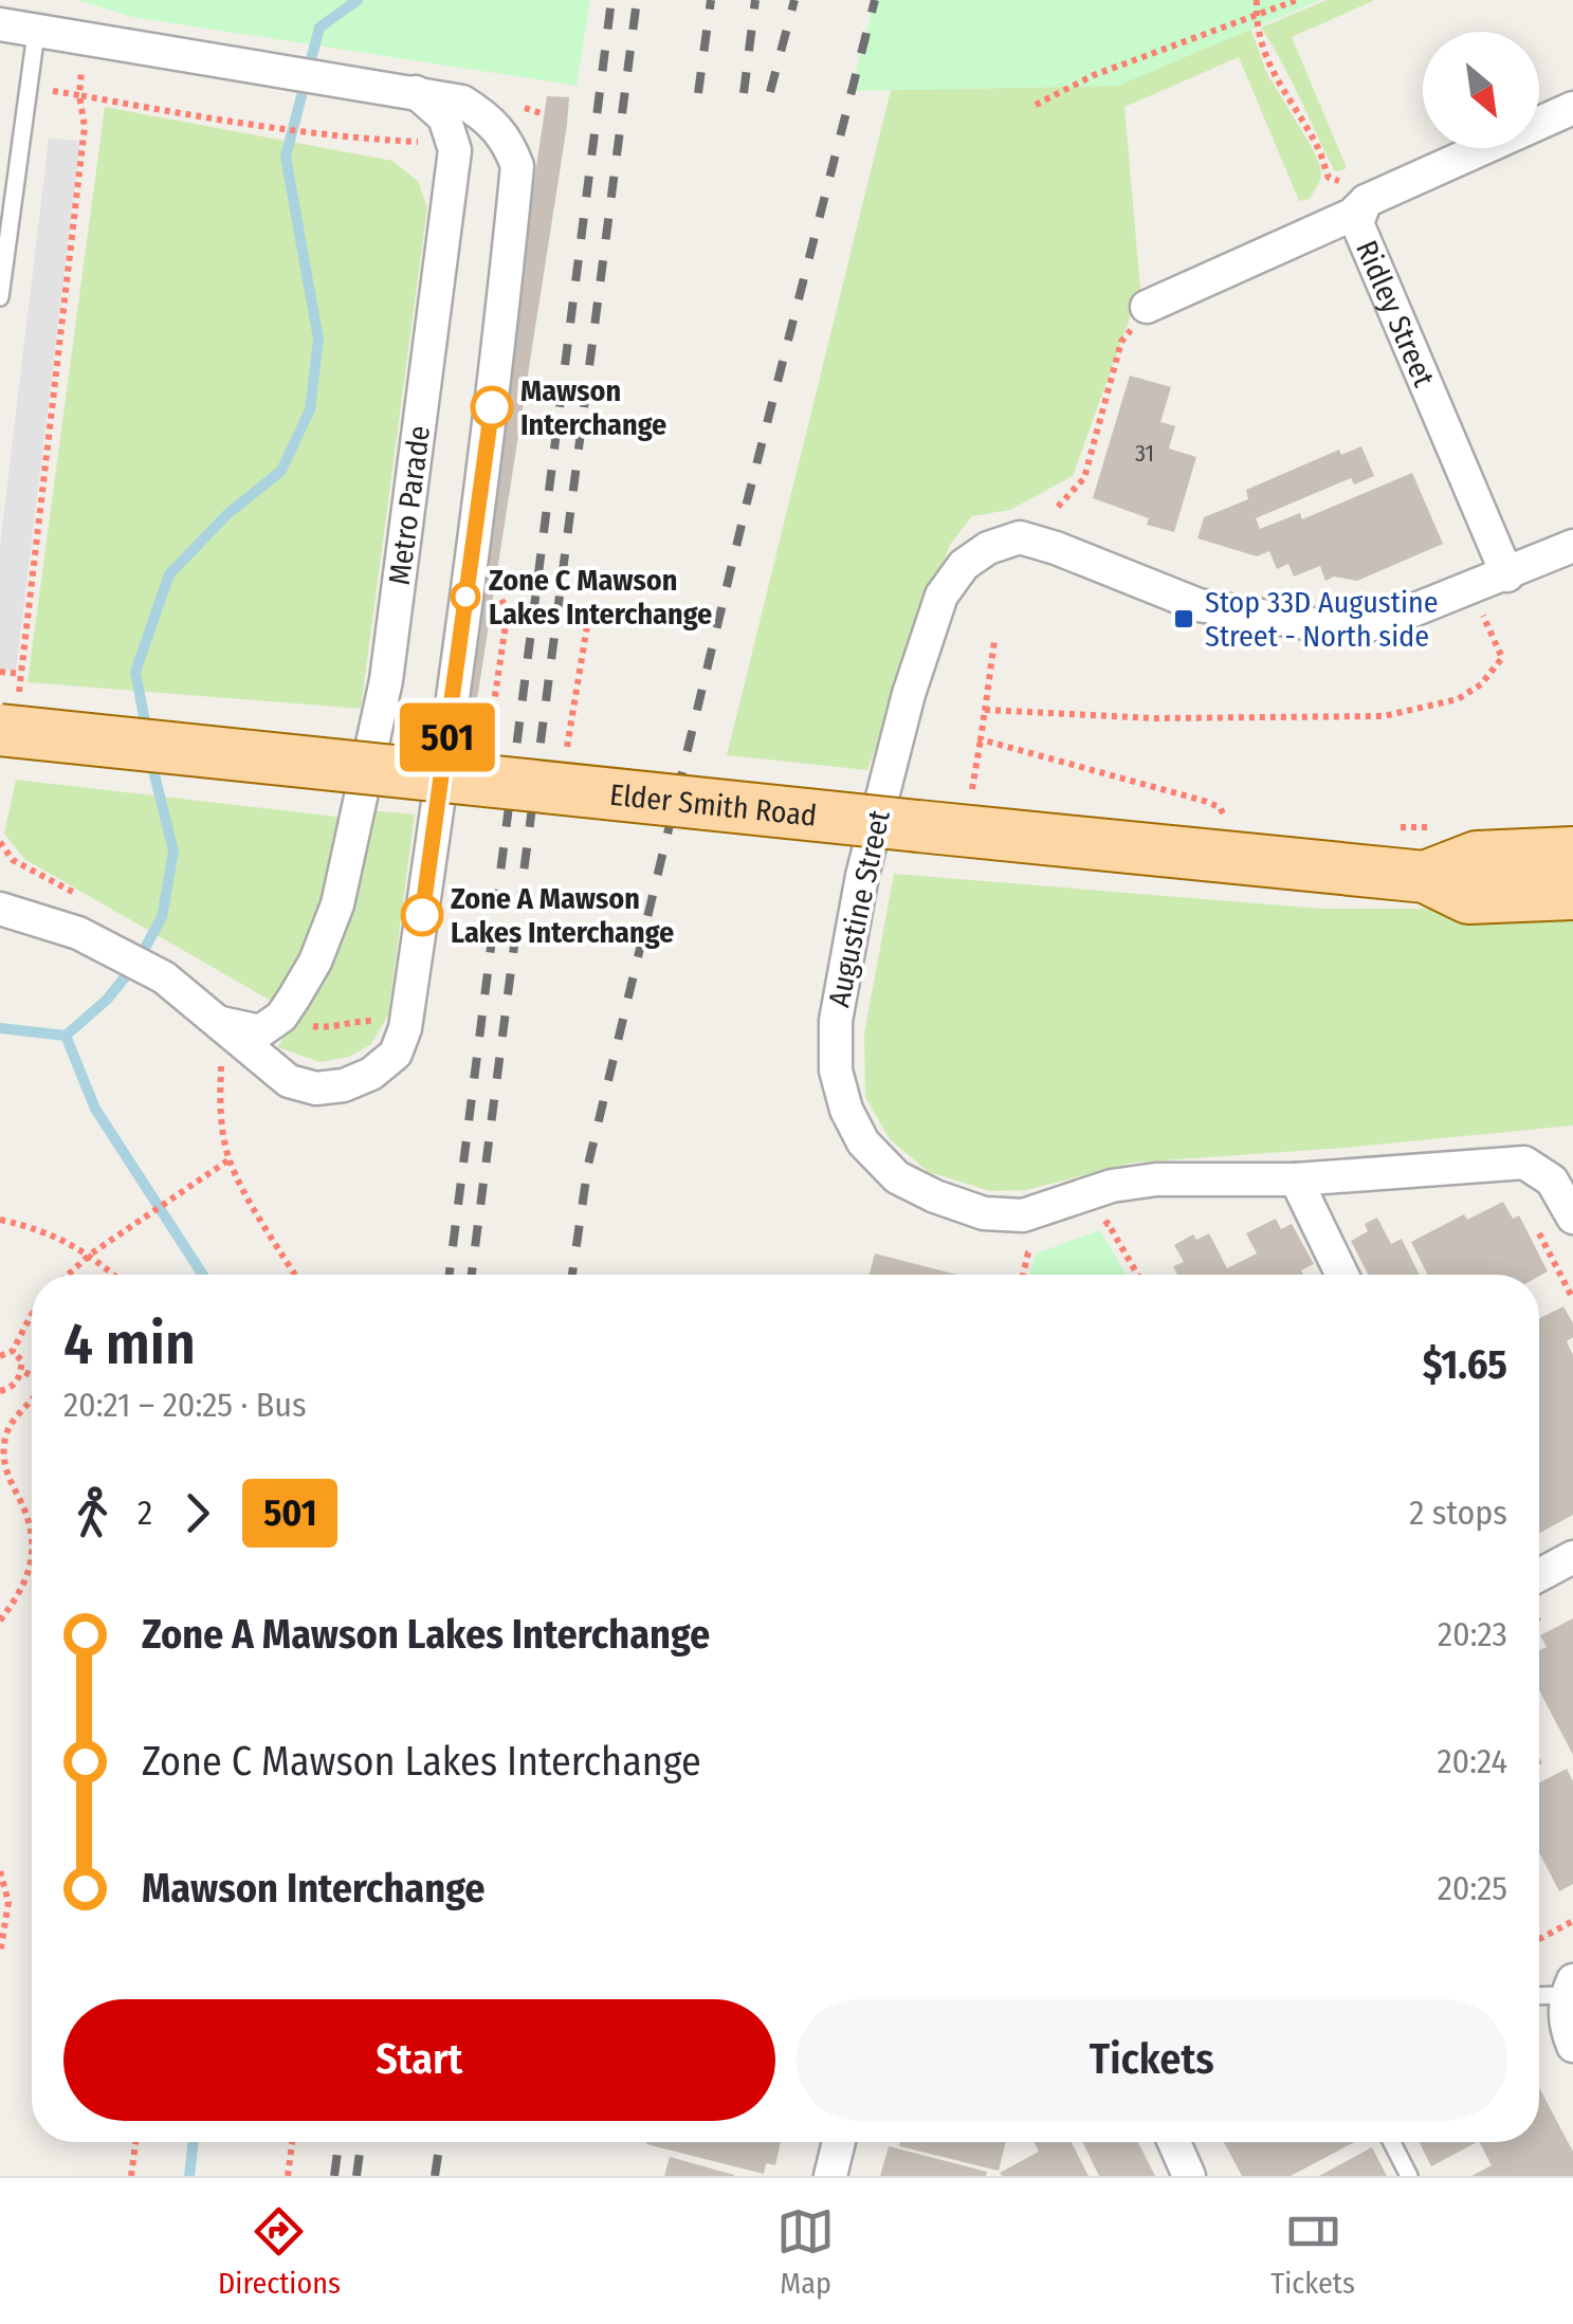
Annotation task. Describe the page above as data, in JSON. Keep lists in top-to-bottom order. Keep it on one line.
{"streets":{"main road":["Elder Smith Road"],"street":["Ridley Street","Metro Parade","Augustine Street"]},"crossings":[["Ridley Street","Augustine Street"]],"places":{"other":["Mawson Interchange","Zone C Mawson Lakes Interchange","Zone A Mawson Lakes Interchange"],"transit":["Stop 33D Augustine Street - North side"]},"lines":["bus line 501"],"house_numbers":["31"],"north":"bottom right","page":{"on_map":"501","heading":["4 min","20:21 – 20:25 · Bus","$1.65"],"legs":["2","501","2 stops"],"list":[{"name":"Zone A Mawson Lakes Interchange","value":"20:23"},{"name":"Zone C Mawson Lakes Interchange","value":"20:24"},{"name":"Mawson Interchange","value":"20:25"}],"buttons":["Start","Tickets"],"tabs":["Directions","Map","Tickets"]}}
